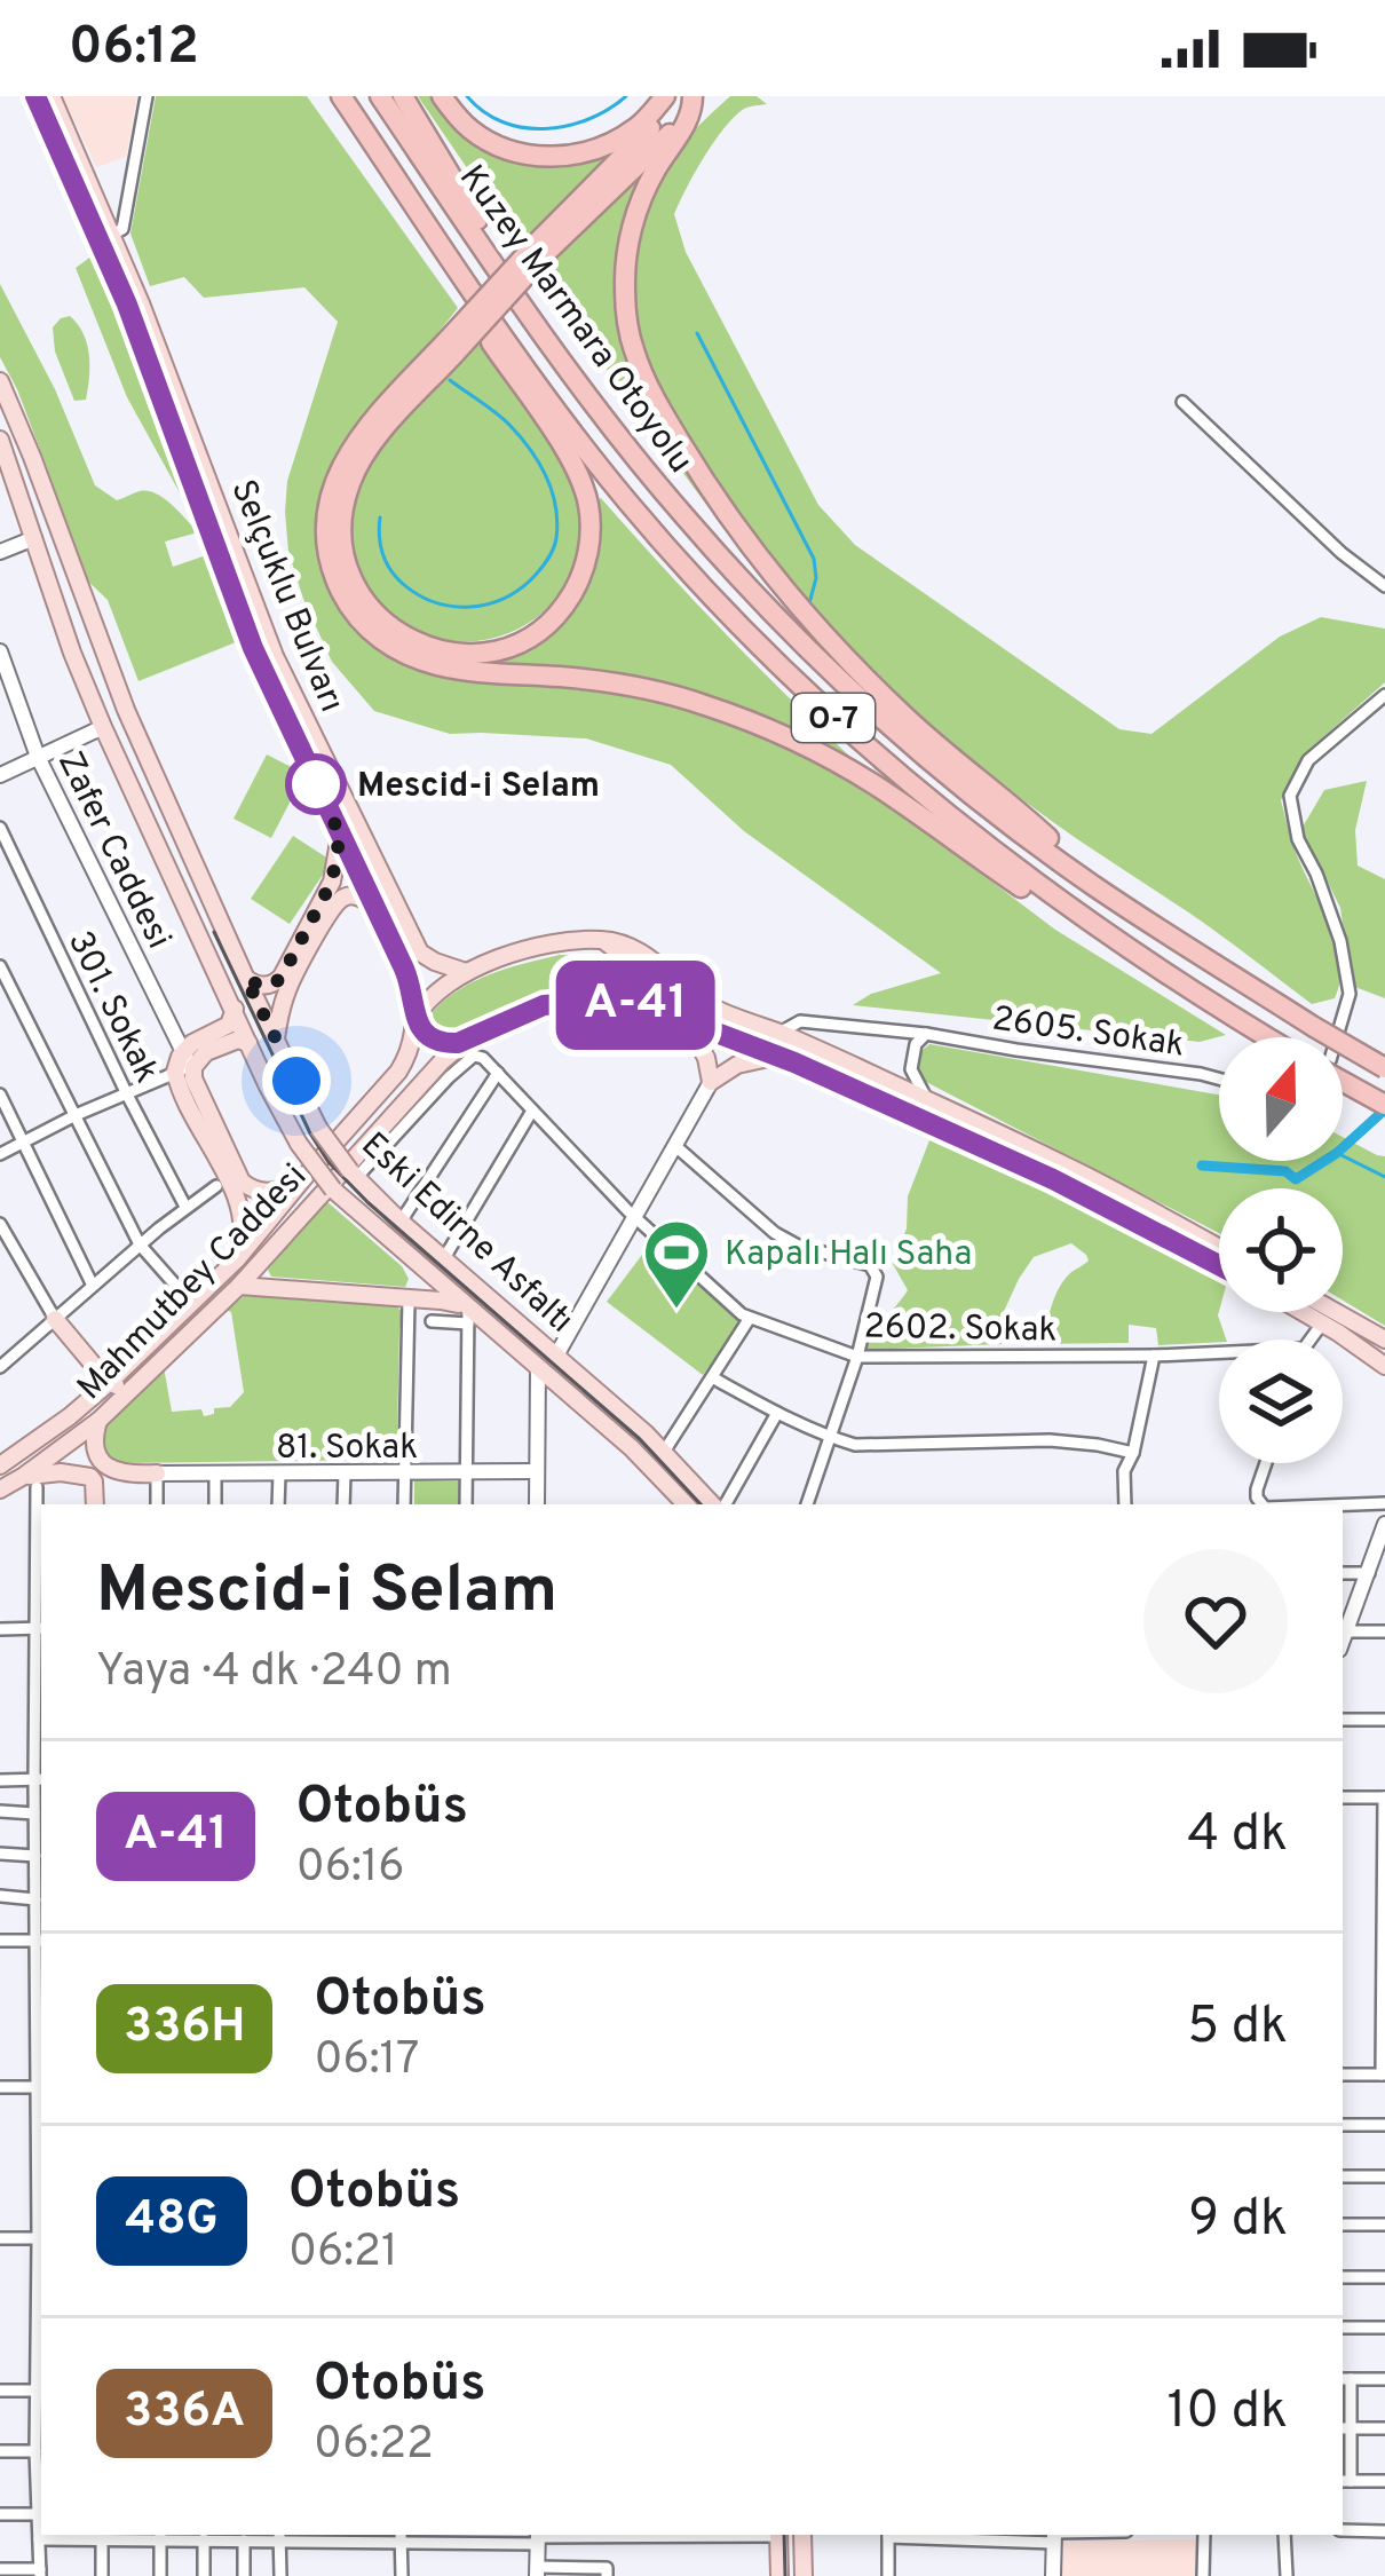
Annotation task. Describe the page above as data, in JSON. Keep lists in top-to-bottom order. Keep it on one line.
{"streets":{"highway":["Kuzey Marmara Otoyolu","O-7"],"main road":["Selçuklu Bulvarı","Eski Edirne Asfaltı","Mahmutbey Caddesi"],"street":["Zafer Caddesi","301. Sokak","2605. Sokak","2602. Sokak","81. Sokak"]},"crossings":[["Selçuklu Bulvarı","Mahmutbey Caddesi"]],"places":{"other":["Mescid-i Selam"],"sports":["Kapalı Halı Saha"]},"lines":["bus line A-41"],"north":"top","page":{"status":"06:12","on_map":"A-41","heading":["Mescid-i Selam","Yaya · 4 dk · 240 m"],"list":[{"mark":"A-41","name":"Otobüs","note":"06:16","value":"4 dk"},{"mark":"336H","name":"Otobüs","note":"06:17","value":"5 dk"},{"mark":"48G","name":"Otobüs","note":"06:21","value":"9 dk"},{"mark":"336A","name":"Otobüs","note":"06:22","value":"10 dk"}]}}
